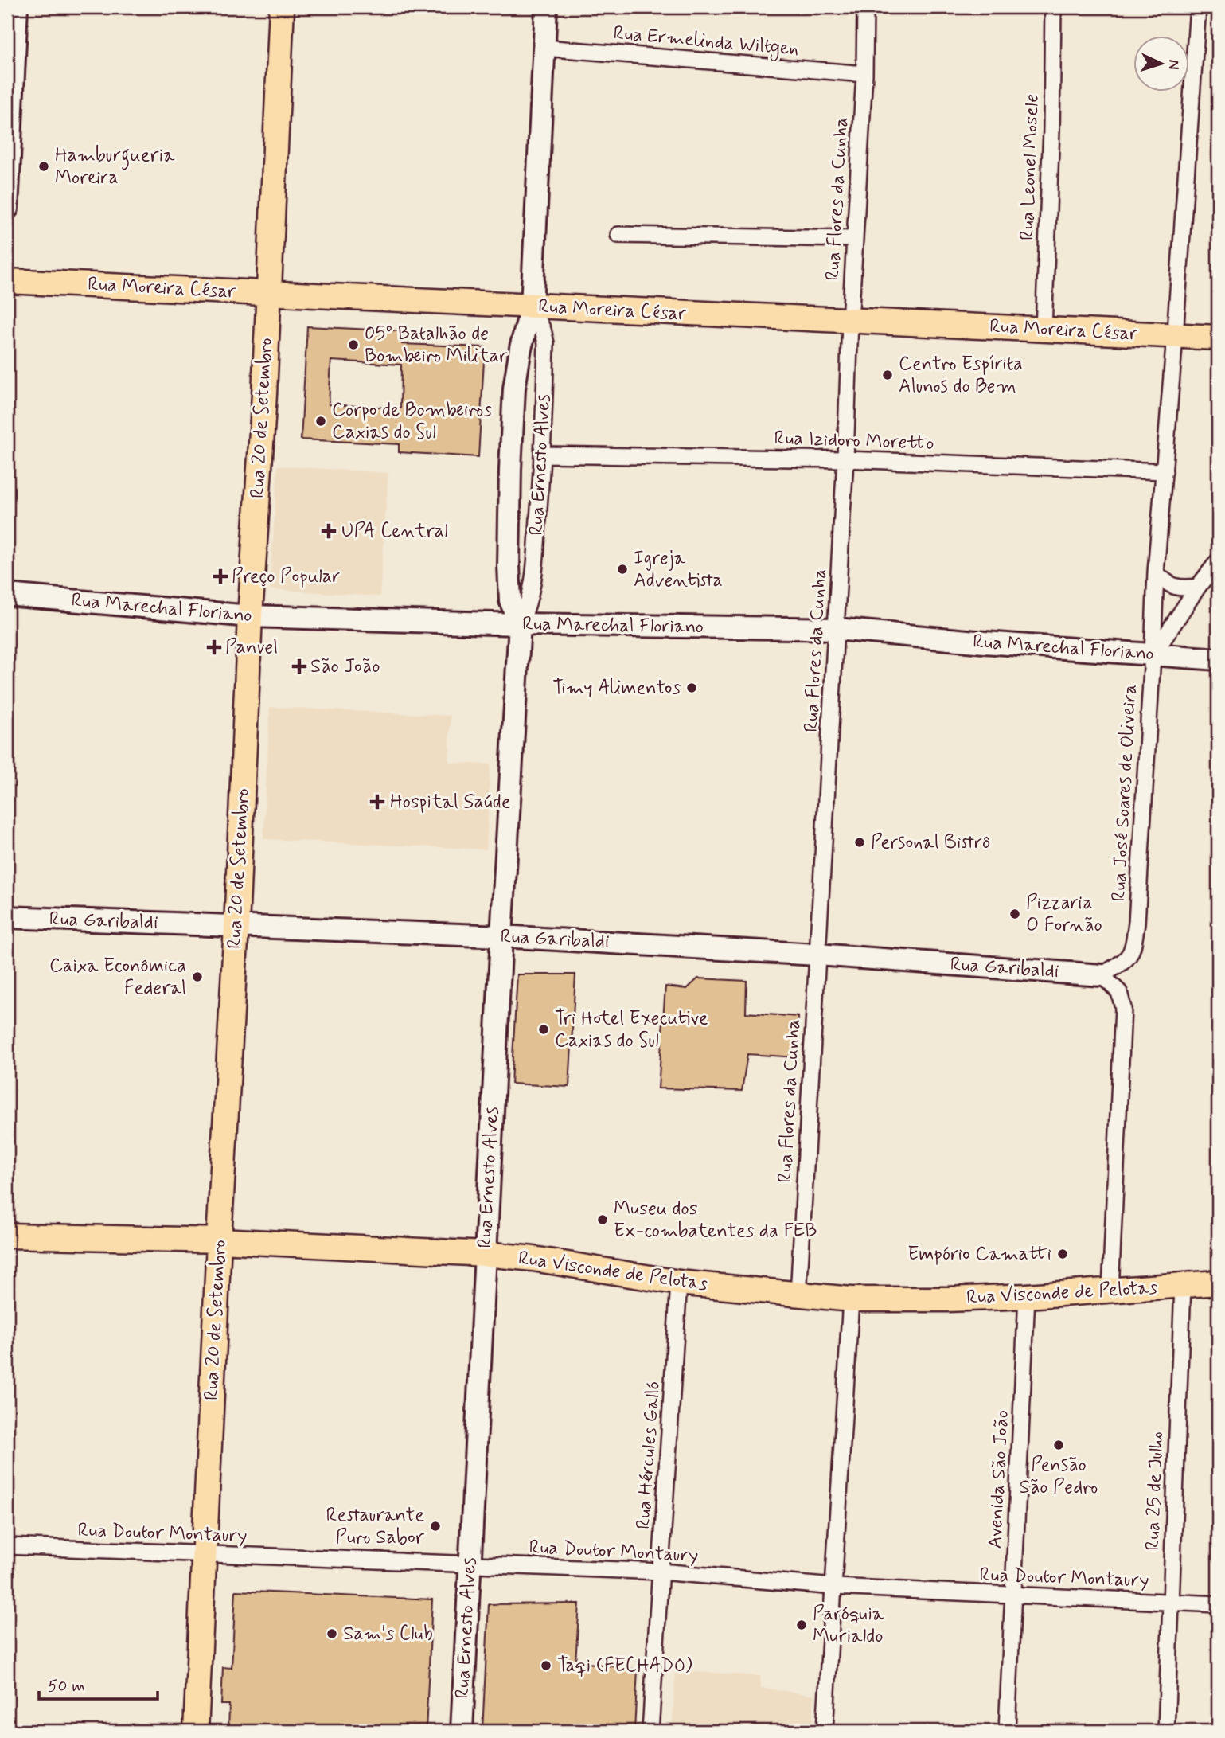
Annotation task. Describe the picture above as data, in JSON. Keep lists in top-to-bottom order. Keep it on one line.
{"streets":{"main road":["Rua Moreira César","Rua 20 de Setembro","Rua Visconde de Pelotas"],"street":["Rua Ermelinda Wiltgen","Rua Leonel Mosele","Rua Flores da Cunha","Rua Izidoro Moretto","Rua Ernesto Alves","Rua Marechal Floriano","Rua José Soares de Oliveira","Rua Garibaldi","Rua Hércules Galló","Avenida São João","Rua 25 de Julho","Rua Doutor Montaury"]},"crossings":[["Rua Ermelinda Wiltgen","Rua Flores da Cunha"],["Rua Ermelinda Wiltgen","Rua Ernesto Alves"],["Rua Leonel Mosele","Rua Moreira César"],["Rua Flores da Cunha","Rua Moreira César"],["Rua Flores da Cunha","Rua Izidoro Moretto"],["Rua Flores da Cunha","Rua Marechal Floriano"],["Rua Flores da Cunha","Rua Garibaldi"],["Rua Flores da Cunha","Rua Visconde de Pelotas"],["Rua Moreira César","Rua 20 de Setembro"],["Rua Moreira César","Rua Ernesto Alves"],["Rua Moreira César","Rua José Soares de Oliveira"],["Rua 20 de Setembro","Rua Marechal Floriano"],["Rua 20 de Setembro","Rua Garibaldi"],["Rua 20 de Setembro","Rua Visconde de Pelotas"],["Rua 20 de Setembro","Rua Doutor Montaury"],["Rua Izidoro Moretto","Rua Ernesto Alves"],["Rua Izidoro Moretto","Rua José Soares de Oliveira"],["Rua Ernesto Alves","Rua Marechal Floriano"],["Rua Ernesto Alves","Rua Garibaldi"],["Rua Ernesto Alves","Rua Visconde de Pelotas"],["Rua Ernesto Alves","Rua Doutor Montaury"],["Rua Marechal Floriano","Rua José Soares de Oliveira"],["Rua José Soares de Oliveira","Rua Garibaldi"],["Rua Visconde de Pelotas","Rua Hércules Galló"],["Rua Visconde de Pelotas","Avenida São João"],["Rua Visconde de Pelotas","Rua 25 de Julho"],["Rua Hércules Galló","Rua Doutor Montaury"],["Avenida São João","Rua Doutor Montaury"],["Rua 25 de Julho","Rua Doutor Montaury"]],"places":{"other":["Hamburgueria Moreira","05º Batalhão de Bombeiro Militar","Centro Espírita Alunos do Bem","Corpo de Bombeiros Caxias do Sul","Igreja Adventista","Timy Alimentos","Personal Bistrô","Pizzaria O Fornão","Caixa Econômica Federal","Tri Hotel Executive Caxias do Sul","Museu dos Ex-combatentes da FEB","Empório Camatti","Pensão São Pedro","Restaurante Puro Sabor","Paróquia Murialdo","Sam's Club","Taqi (FECHADO)"],"health":["UPA Central","Preço Popular","Panvel","São João","Hospital Saúde"]},"scale_bar":"50 m","north":"right"}
